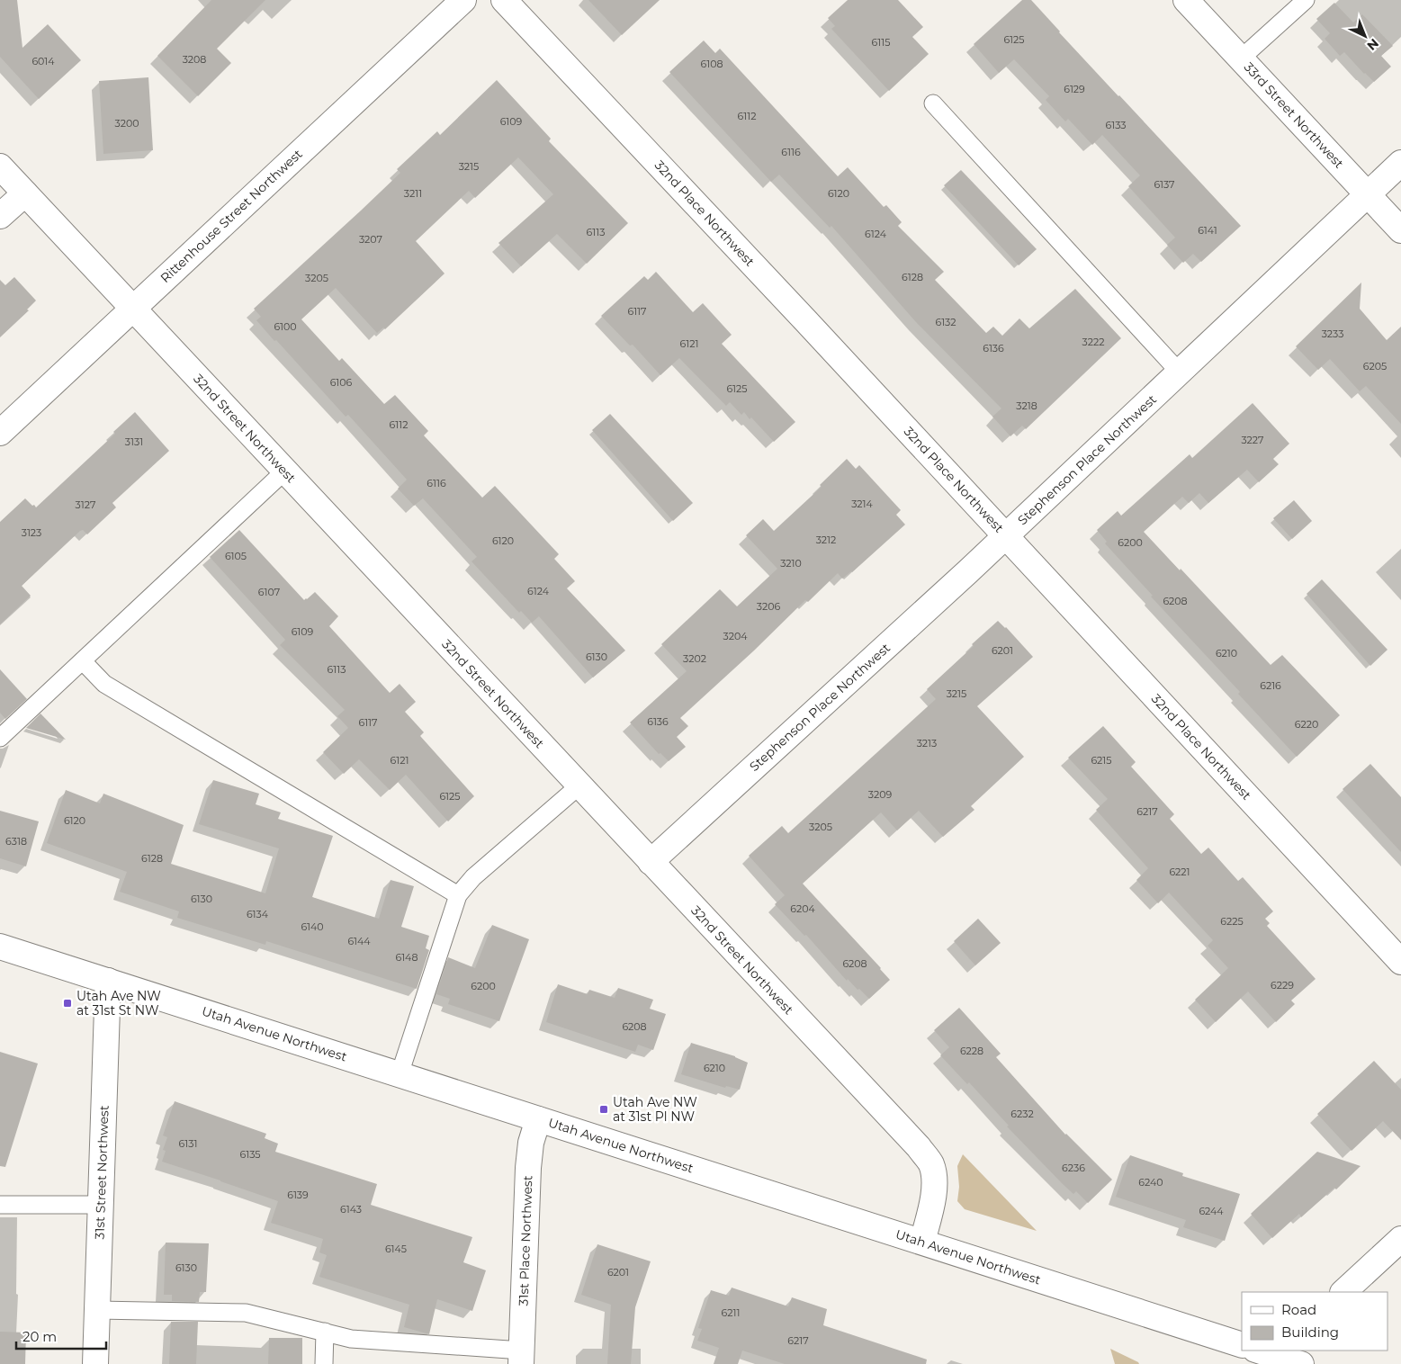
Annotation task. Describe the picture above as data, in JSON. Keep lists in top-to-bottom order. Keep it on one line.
{"streets":{"street":["33rd Street Northwest","32nd Place Northwest","Rittenhouse Street Northwest","32nd Street Northwest","Stephenson Place Northwest","Utah Avenue Northwest","31st Street Northwest","31st Place Northwest"]},"crossings":[["33rd Street Northwest","Stephenson Place Northwest"],["32nd Place Northwest","Stephenson Place Northwest"],["Rittenhouse Street Northwest","32nd Street Northwest"],["32nd Street Northwest","Stephenson Place Northwest"],["32nd Street Northwest","Utah Avenue Northwest"],["Utah Avenue Northwest","31st Street Northwest"],["Utah Avenue Northwest","31st Place Northwest"]],"places":{"transit":["Utah Ave NW at 31st St NW","Utah Ave NW at 31st Pl NW"]},"house_numbers":["6125","6115","3208","6014","6108","6129","6112","6109","3200","6133","6116","3215","6137","3211","6120","6141","6113","6124","3207","6128","3205","6117","6132","6100","3233","3222","6121","6136","6205","6106","6125","3218","6112","3227","3131","6116","3214","3127","3123","3212","6120","6200","6105","3210","6124","6107","6208","3206","6109","3204","6201","6210","6130","3202","6113","6216","3215","6136","6117","6220","3213","6121","6215","3209","6125","6217","6120","3205","6318","6128","6221","6130","6204","6134","6225","6140","6144","6148","6208","6229","6200","6208","6228","6210","6232","6131","6135","6236","6240","6139","6143","6244","6145","6130","6201","6211","6217"],"legend":["Road","Building"],"scale_bar":"20 m","north":"bottom right"}
